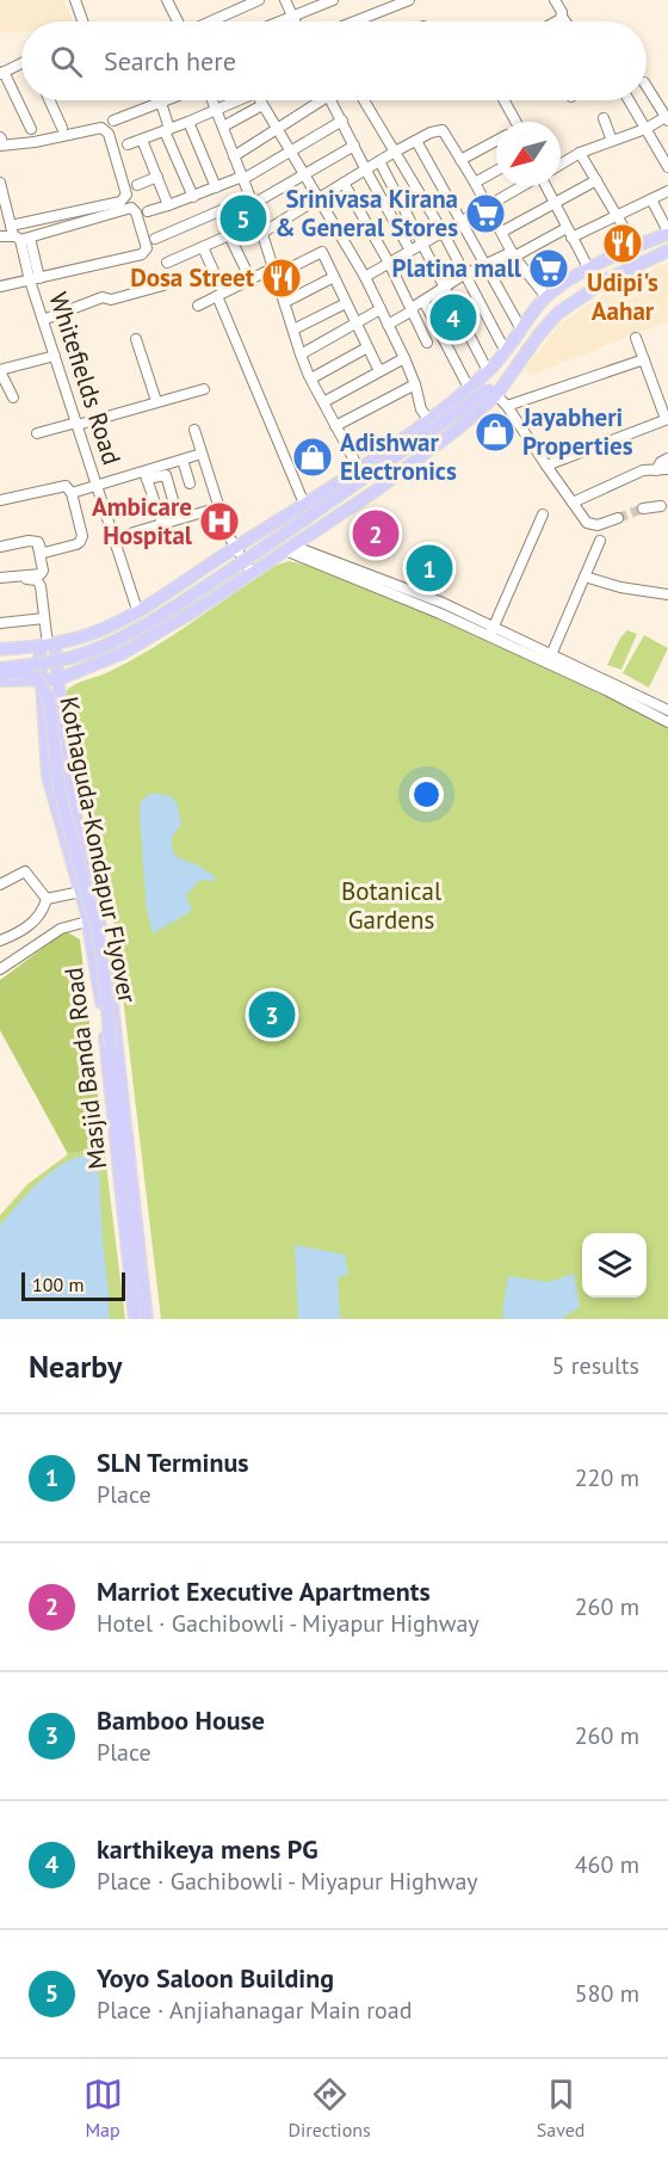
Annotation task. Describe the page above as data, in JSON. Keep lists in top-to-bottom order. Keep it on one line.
{"streets":{"main road":["Kothaguda-Kondapur Flyover","Masjid Banda Road"],"street":["Whitefields Road"]},"crossings":[["Kothaguda-Kondapur Flyover","Masjid Banda Road"]],"parks":["Botanical Gardens"],"places":{"supermarket":["Srinivasa Kirana & General Stores","Platina mall"],"restaurant":["Udipi's Aahar","Dosa Street"],"shop":["Jayabheri Properties","Adishwar Electronics"],"hospital":["Ambicare Hospital"]},"scale_bar":"100 m","north":"bottom left","page":{"search":"Search here","pins":["5","4","2","1","3"],"scale":"100 m","heading":["Nearby","5 results"],"list":[{"mark":"1","name":"SLN Terminus","note":"Place","value":"220 m"},{"mark":"2","name":"Marriot Executive Apartments","note":"Hotel · Gachibowli - Miyapur Highway","value":"260 m"},{"mark":"3","name":"Bamboo House","note":"Place","value":"260 m"},{"mark":"4","name":"karthikeya mens PG","note":"Place · Gachibowli - Miyapur Highway","value":"460 m"},{"mark":"5","name":"Yoyo Saloon Building","note":"Place · Anjiahanagar Main road","value":"580 m"}],"nav":["Map","Directions","Saved"]}}
